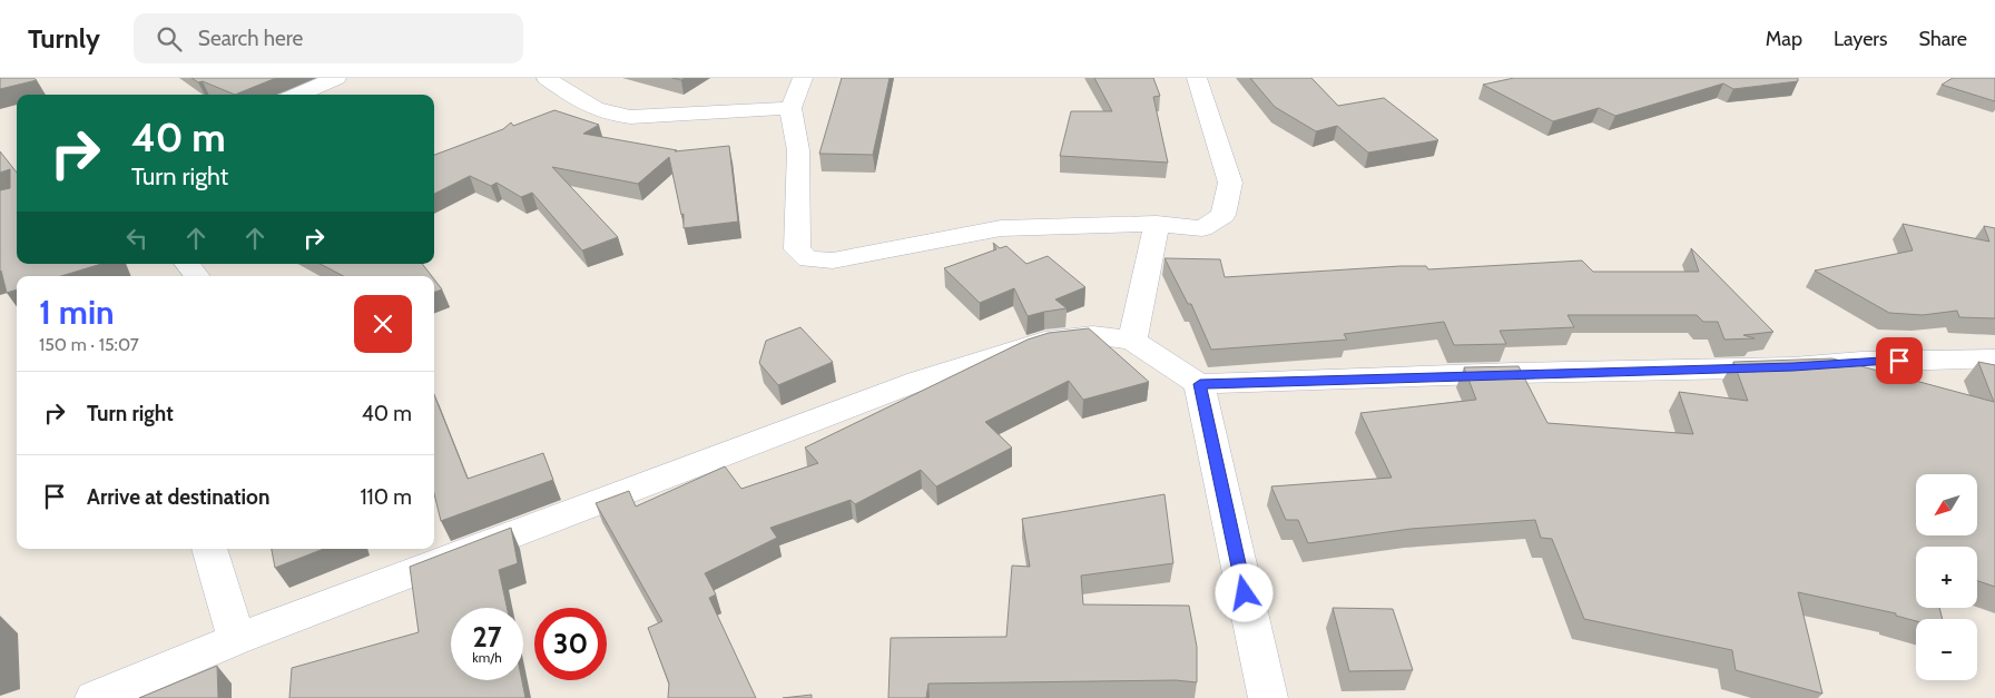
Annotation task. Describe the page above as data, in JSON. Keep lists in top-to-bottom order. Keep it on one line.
{"north":"bottom left","page":{"header":"Turnly","search":"Search here","nav":["Map","Layers","Share"],"turn":["40 m","Turn right"],"heading":["1 min","150 m · 15:07"],"list":[{"name":"Turn right","value":"40 m"},{"name":"Arrive at destination","value":"110 m"}],"map_buttons":["+","−"],"speed":"27 km/h","limit":"30"}}
